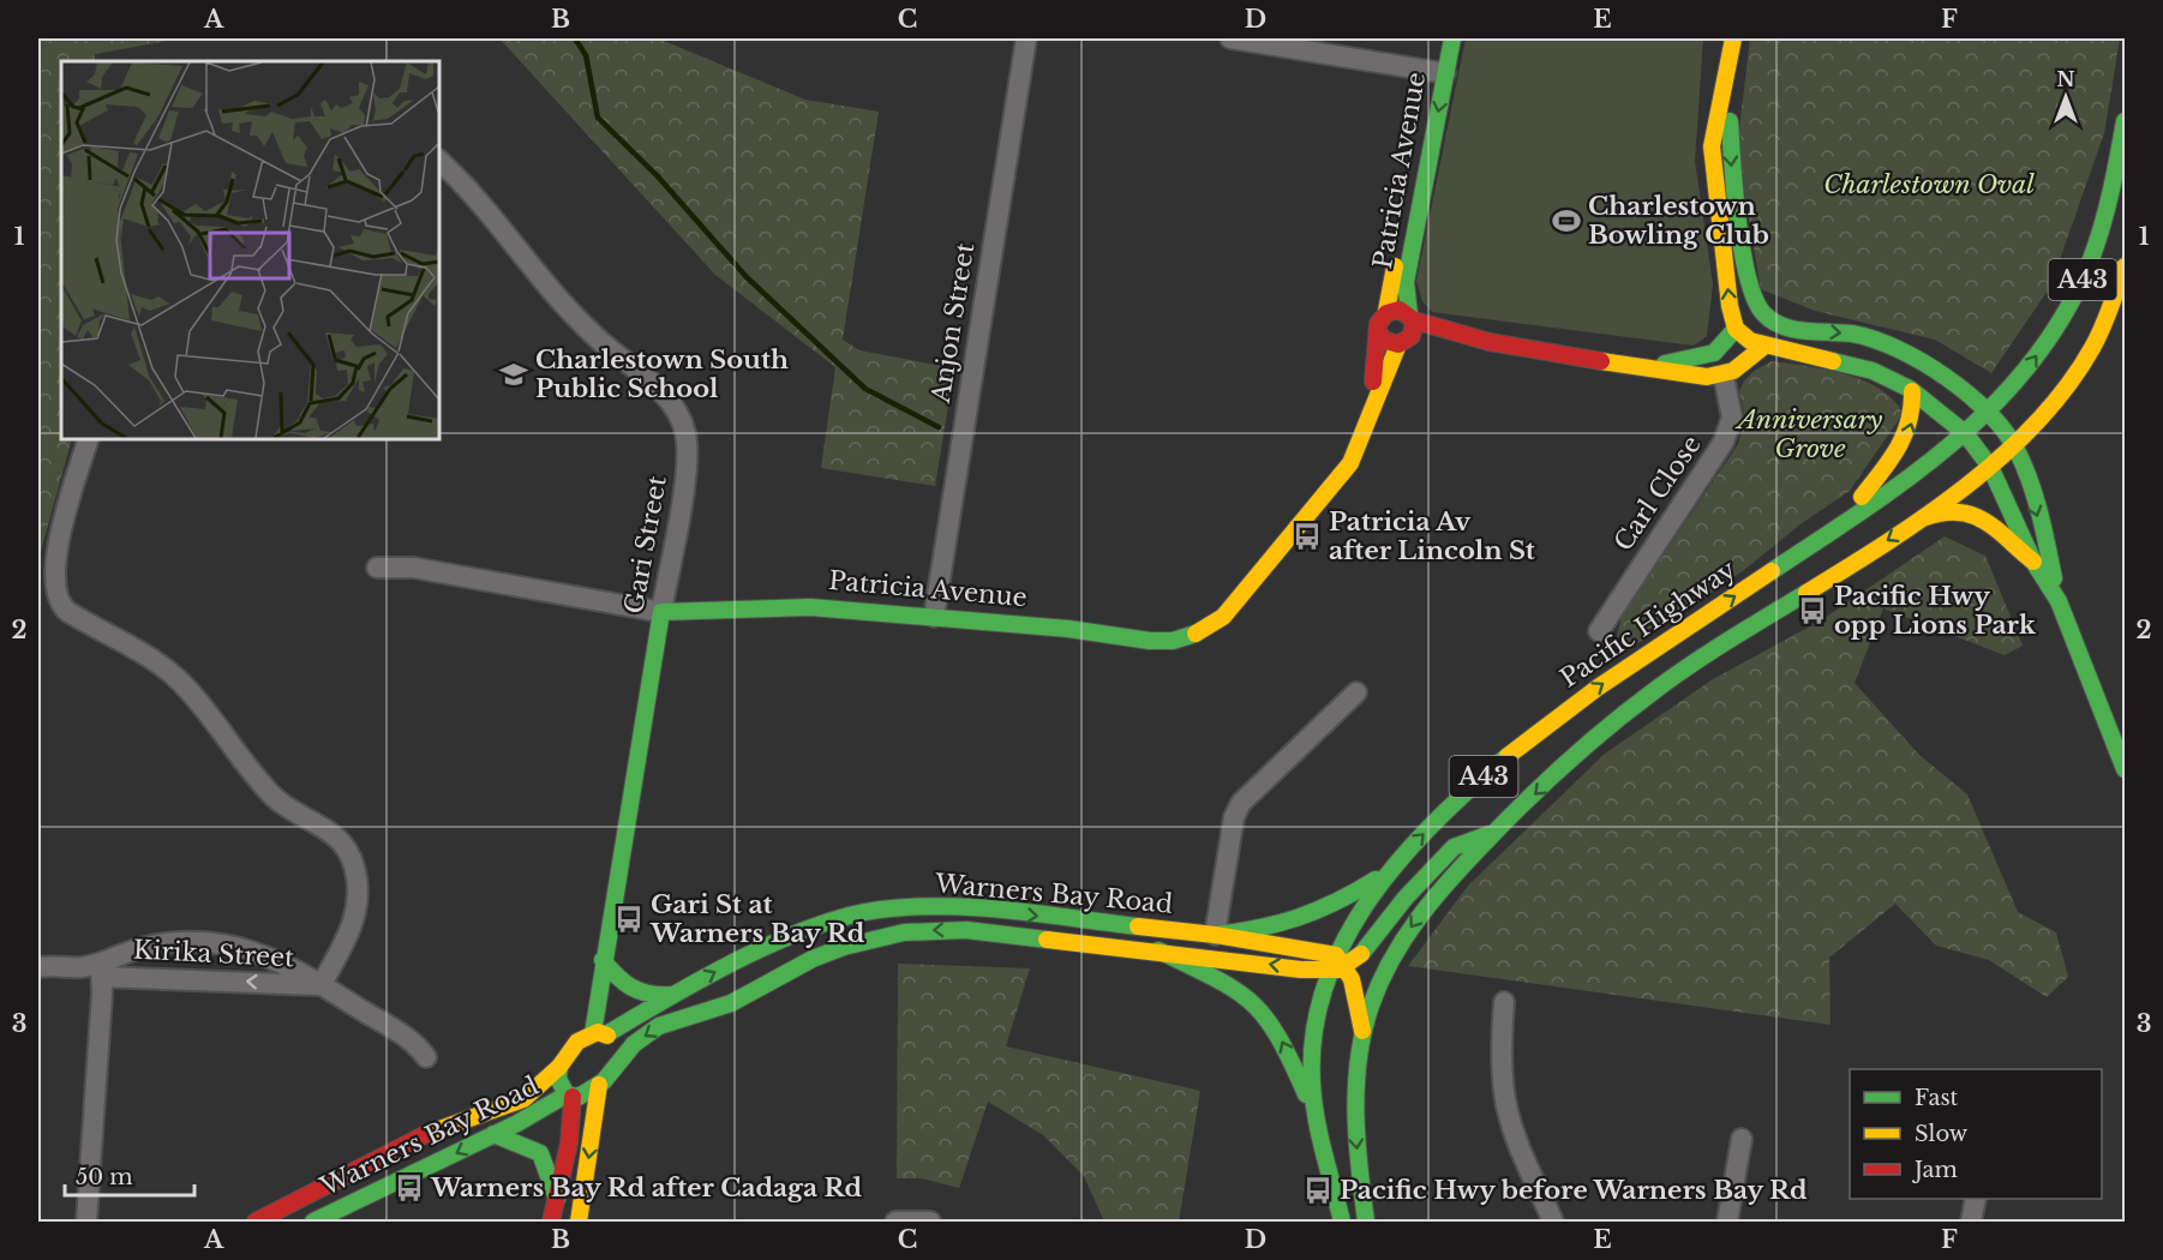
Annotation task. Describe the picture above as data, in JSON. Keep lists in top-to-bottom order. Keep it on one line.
{"streets":{"main road":["Patricia Avenue","A43","Gari Street","Pacific Highway","Warners Bay Road"],"street":["Anjon Street","Carl Close","Kirika Street"]},"crossings":[["Patricia Avenue","Anjon Street"],["Patricia Avenue","Gari Street"],["Gari Street","Warners Bay Road"],["Pacific Highway","Warners Bay Road"]],"parks":["Charlestown Oval","Anniversary Grove"],"places":{"sports":["Charlestown Bowling Club"],"school or university":["Charlestown South Public School"],"bus stop":["Patricia Av after Lincoln St","Pacific Hwy opp Lions Park","Gari St at Warners Bay Rd","Warners Bay Rd after Cadaga Rd","Pacific Hwy before Warners Bay Rd"]},"legend":["Fast","Slow","Jam"],"scale_bar":"50 m","north":"top","grid":{"columns":["A","B","C","D","E","F"],"rows":["1","2","3"]}}
